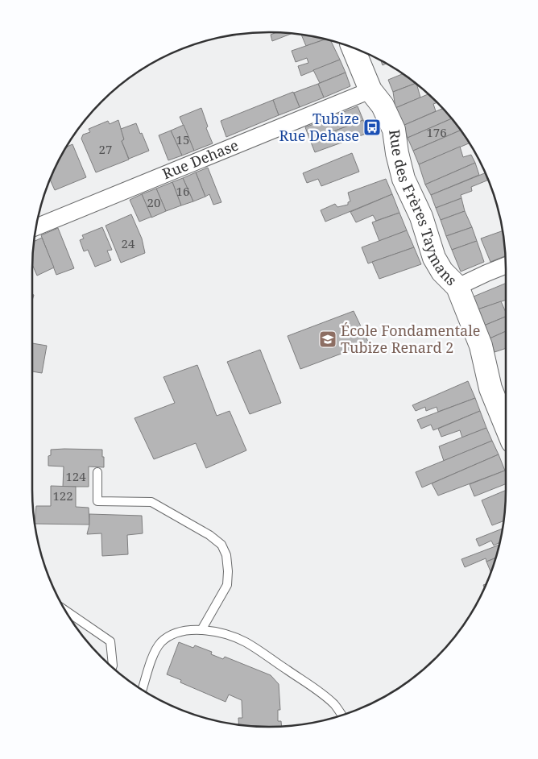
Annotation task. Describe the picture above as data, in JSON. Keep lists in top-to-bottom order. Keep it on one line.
{"streets":{"street":["Rue Dehase","Rue des Frères Taymans"]},"crossings":[["Rue Dehase","Rue des Frères Taymans"]],"places":{"bus stop":["Tubize Rue Dehase"],"school or university":["École Fondamentale Tubize Renard 2"]},"house_numbers":["176","15","27","16","20","24","124","122"]}
